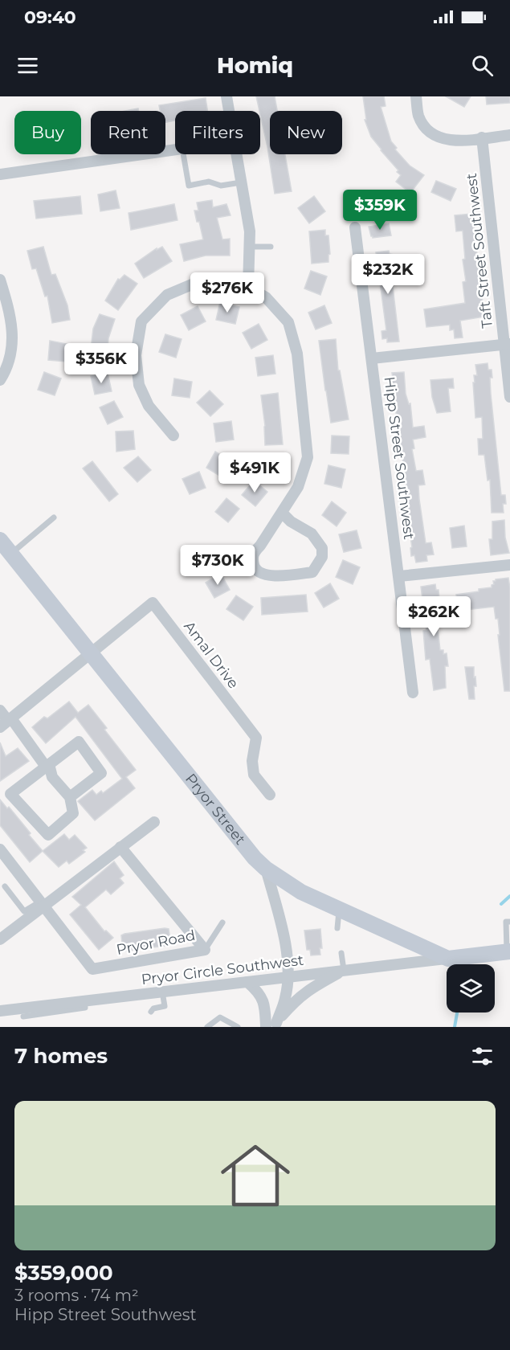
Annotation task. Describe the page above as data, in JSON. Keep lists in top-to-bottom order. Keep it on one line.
{"streets":{"main road":["Pryor Street"],"street":["Taft Street Southwest","Hipp Street Southwest","Amal Drive","Pryor Road","Pryor Circle Southwest"]},"crossings":[["Amal Drive","Pryor Street"],["Pryor Street","Pryor Circle Southwest"]],"page":{"status":"09:40","header":"Homiq","chip":["Buy","Rent","Filters","New"],"price":["$359K","$232K","$276K","$356K","$491K","$730K","$262K"],"heading":"7 homes","list":[{"name":"$359,000","note":"3 rooms · 74 m² · Hipp Street Southwest"}]}}
